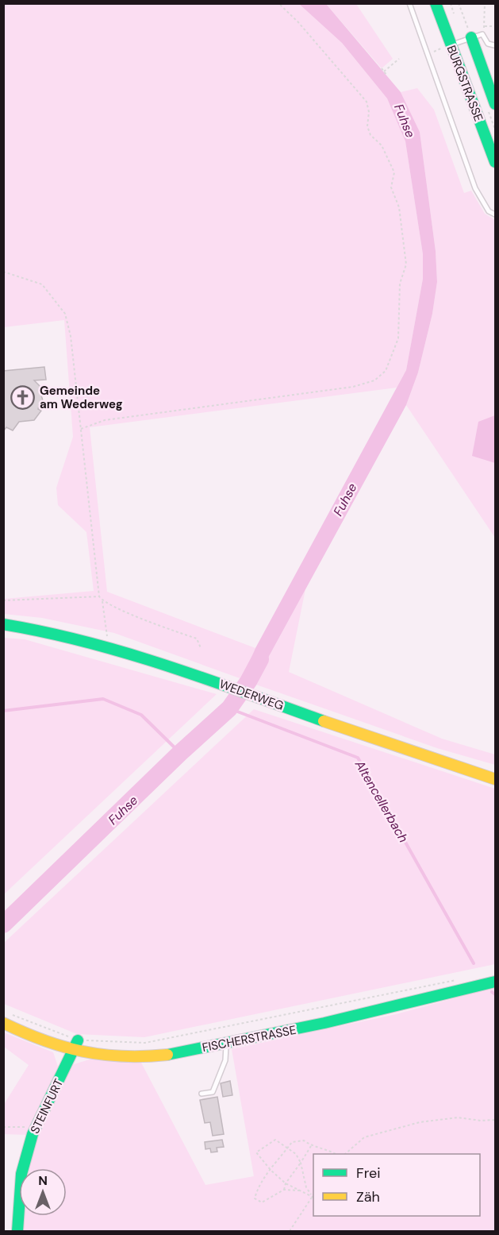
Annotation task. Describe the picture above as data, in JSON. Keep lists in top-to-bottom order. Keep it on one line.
{"streets":{"street":["BURGSTRASSE","WEDERWEG","FISCHERSTRASSE","STEINFURT"]},"crossings":[["FISCHERSTRASSE","STEINFURT"]],"water":["Fuhse","Altencellerbach"],"places":{"church":["Gemeinde am Wederweg"]},"legend":["Frei","Zäh"],"north":"top"}
